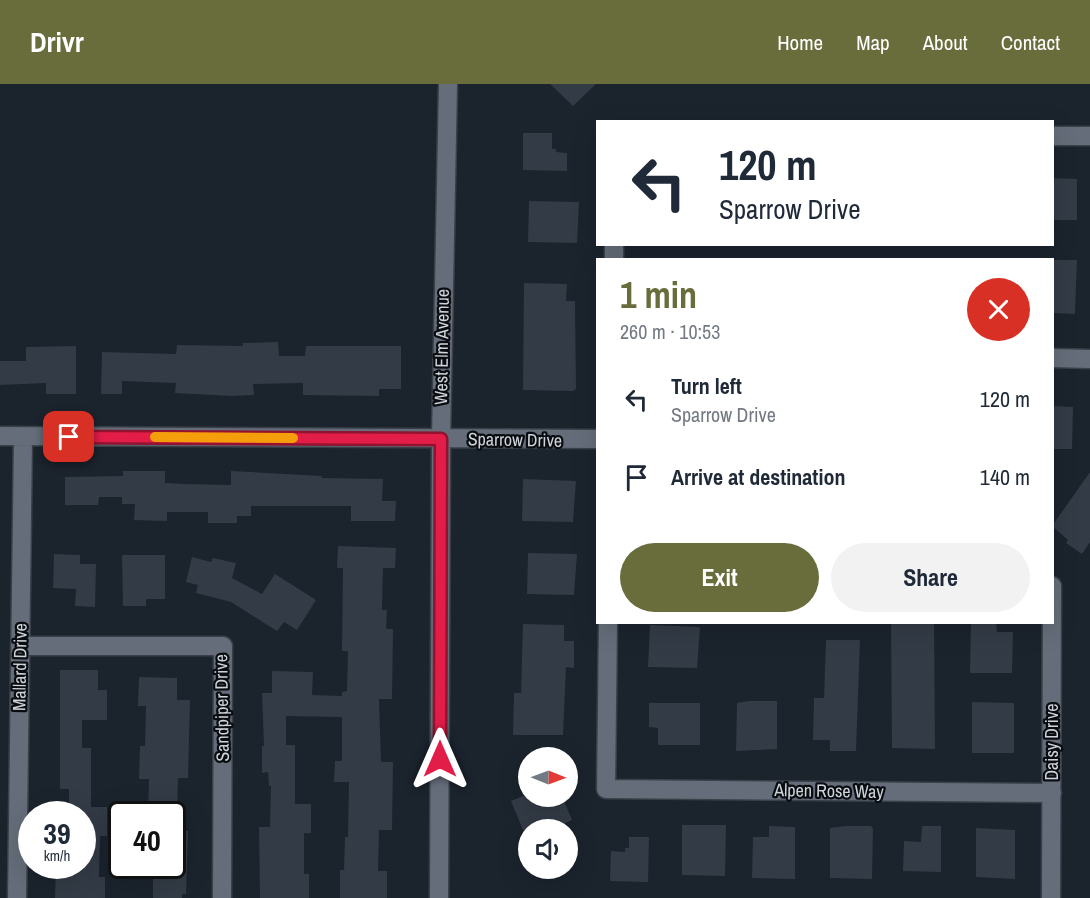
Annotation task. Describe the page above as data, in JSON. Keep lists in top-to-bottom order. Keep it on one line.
{"streets":{"street":["West Elm Avenue","Sparrow Drive","Mallard Drive","Sandpiper Drive","Daisy Drive","Alpen Rose Way"]},"crossings":[["West Elm Avenue","Sparrow Drive"],["Sparrow Drive","Mallard Drive"],["Mallard Drive","Sandpiper Drive"],["Daisy Drive","Alpen Rose Way"]],"north":"right","page":{"header":"Drivr","nav":["Home","Map","About","Contact"],"turn":["120 m","Sparrow Drive"],"heading":["1 min","260 m · 10:53"],"list":[{"name":"Turn left","note":"Sparrow Drive","value":"120 m"},{"name":"Arrive at destination","value":"140 m"}],"buttons":["Exit","Share"],"speed":"39 km/h","limit":"40"}}
